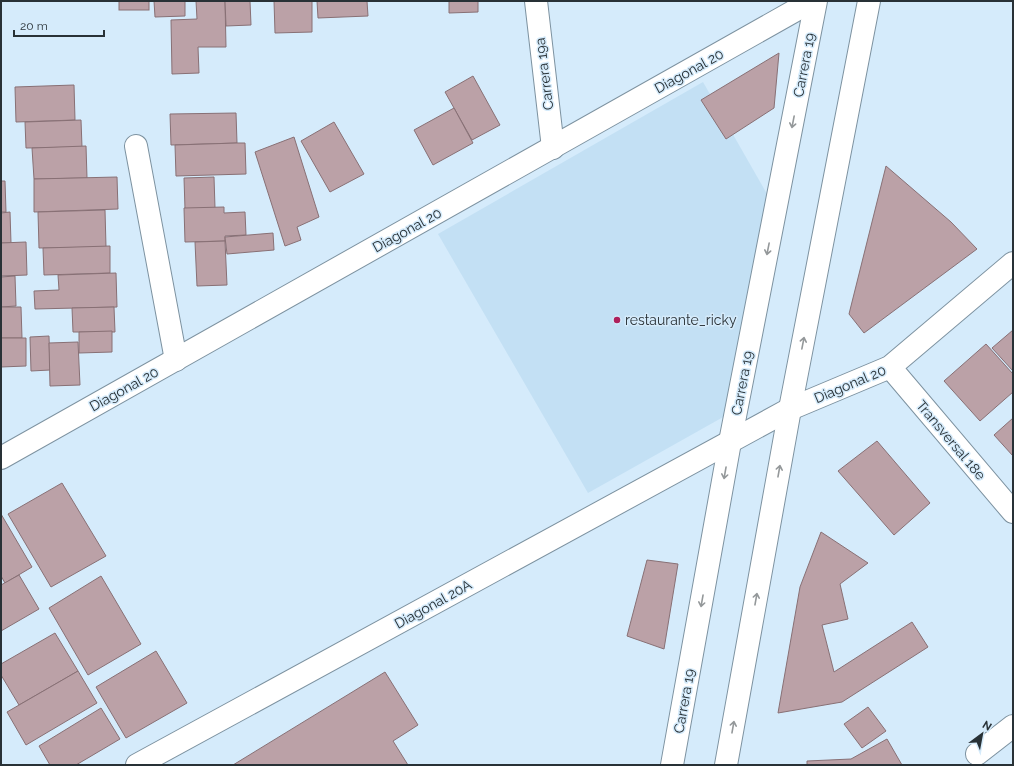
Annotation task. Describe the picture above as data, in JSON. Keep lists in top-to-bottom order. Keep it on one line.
{"streets":{"street":["Carrera 19","Diagonal 20","Carrera 19a","Transversal 18e","Diagonal 20A"]},"crossings":[["Carrera 19","Diagonal 20"],["Carrera 19","Diagonal 20A"],["Diagonal 20","Carrera 19a"],["Diagonal 20","Transversal 18e"],["Diagonal 20","Diagonal 20A"]],"places":["restaurante_ricky"],"scale_bar":"20 m","north":"top right"}
